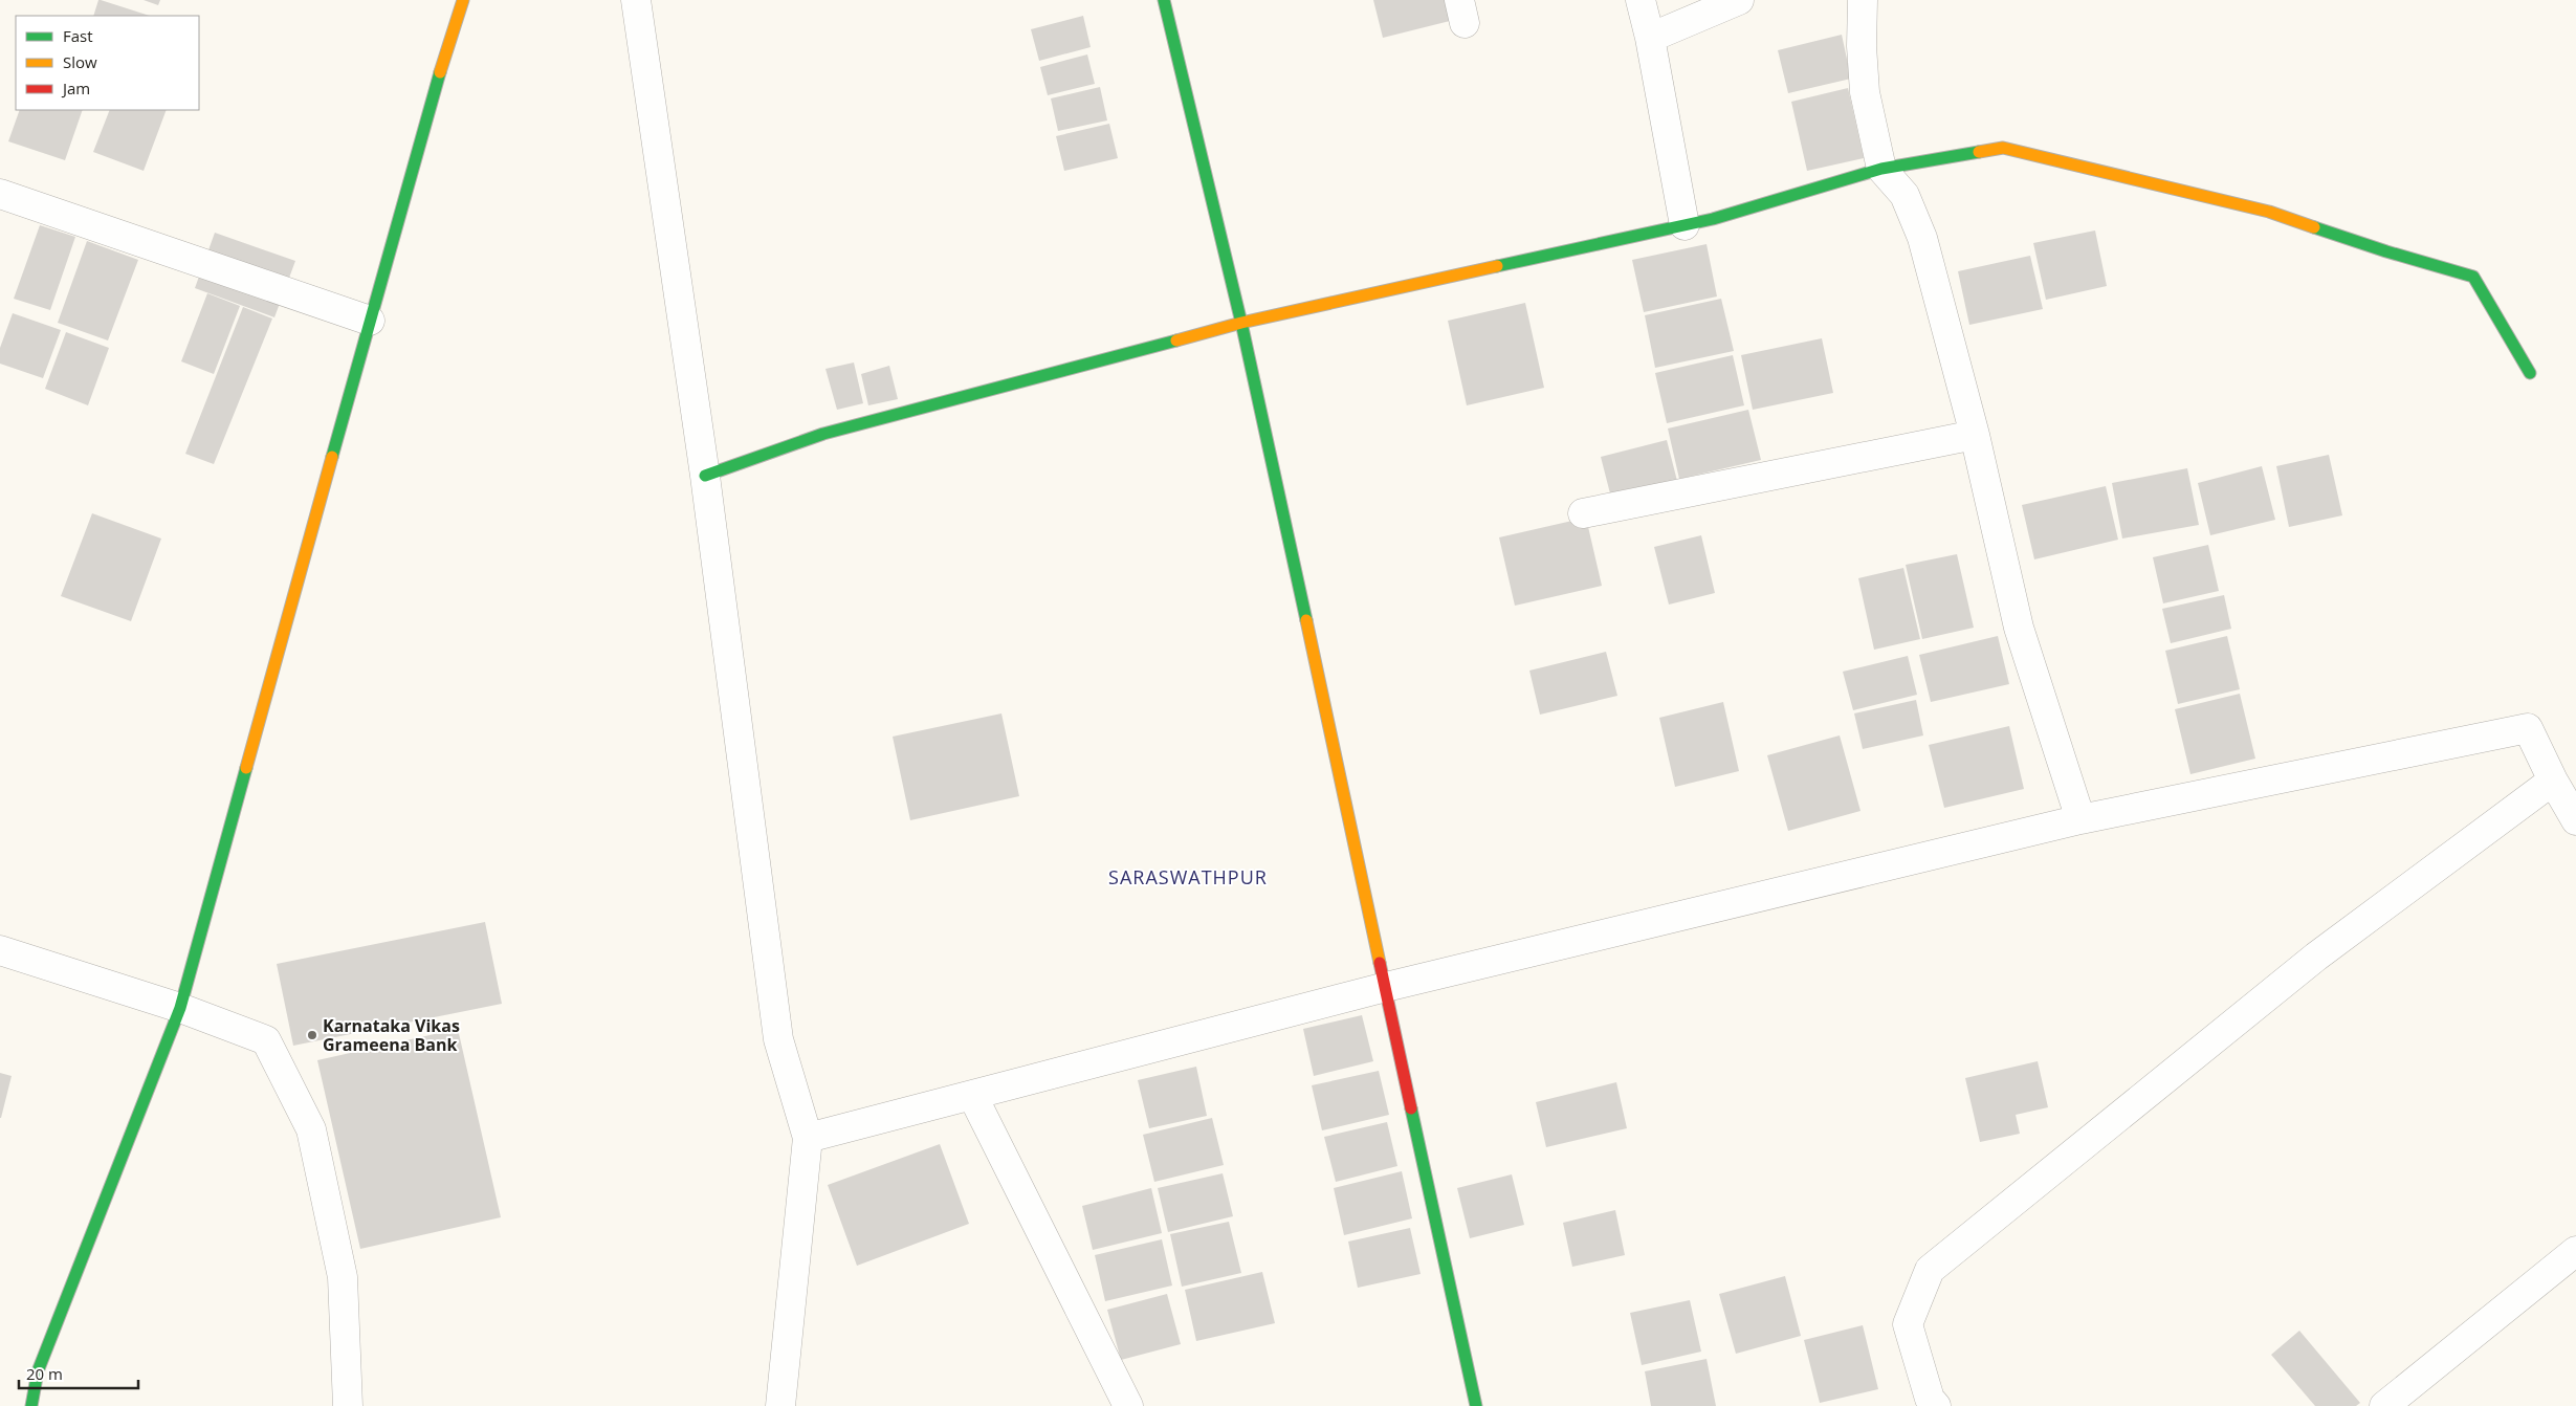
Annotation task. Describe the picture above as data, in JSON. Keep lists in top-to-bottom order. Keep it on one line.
{"districts":["SARASWATHPUR"],"places":["Karnataka Vikas Grameena Bank"],"legend":["Fast","Slow","Jam"],"scale_bar":"20 m"}
